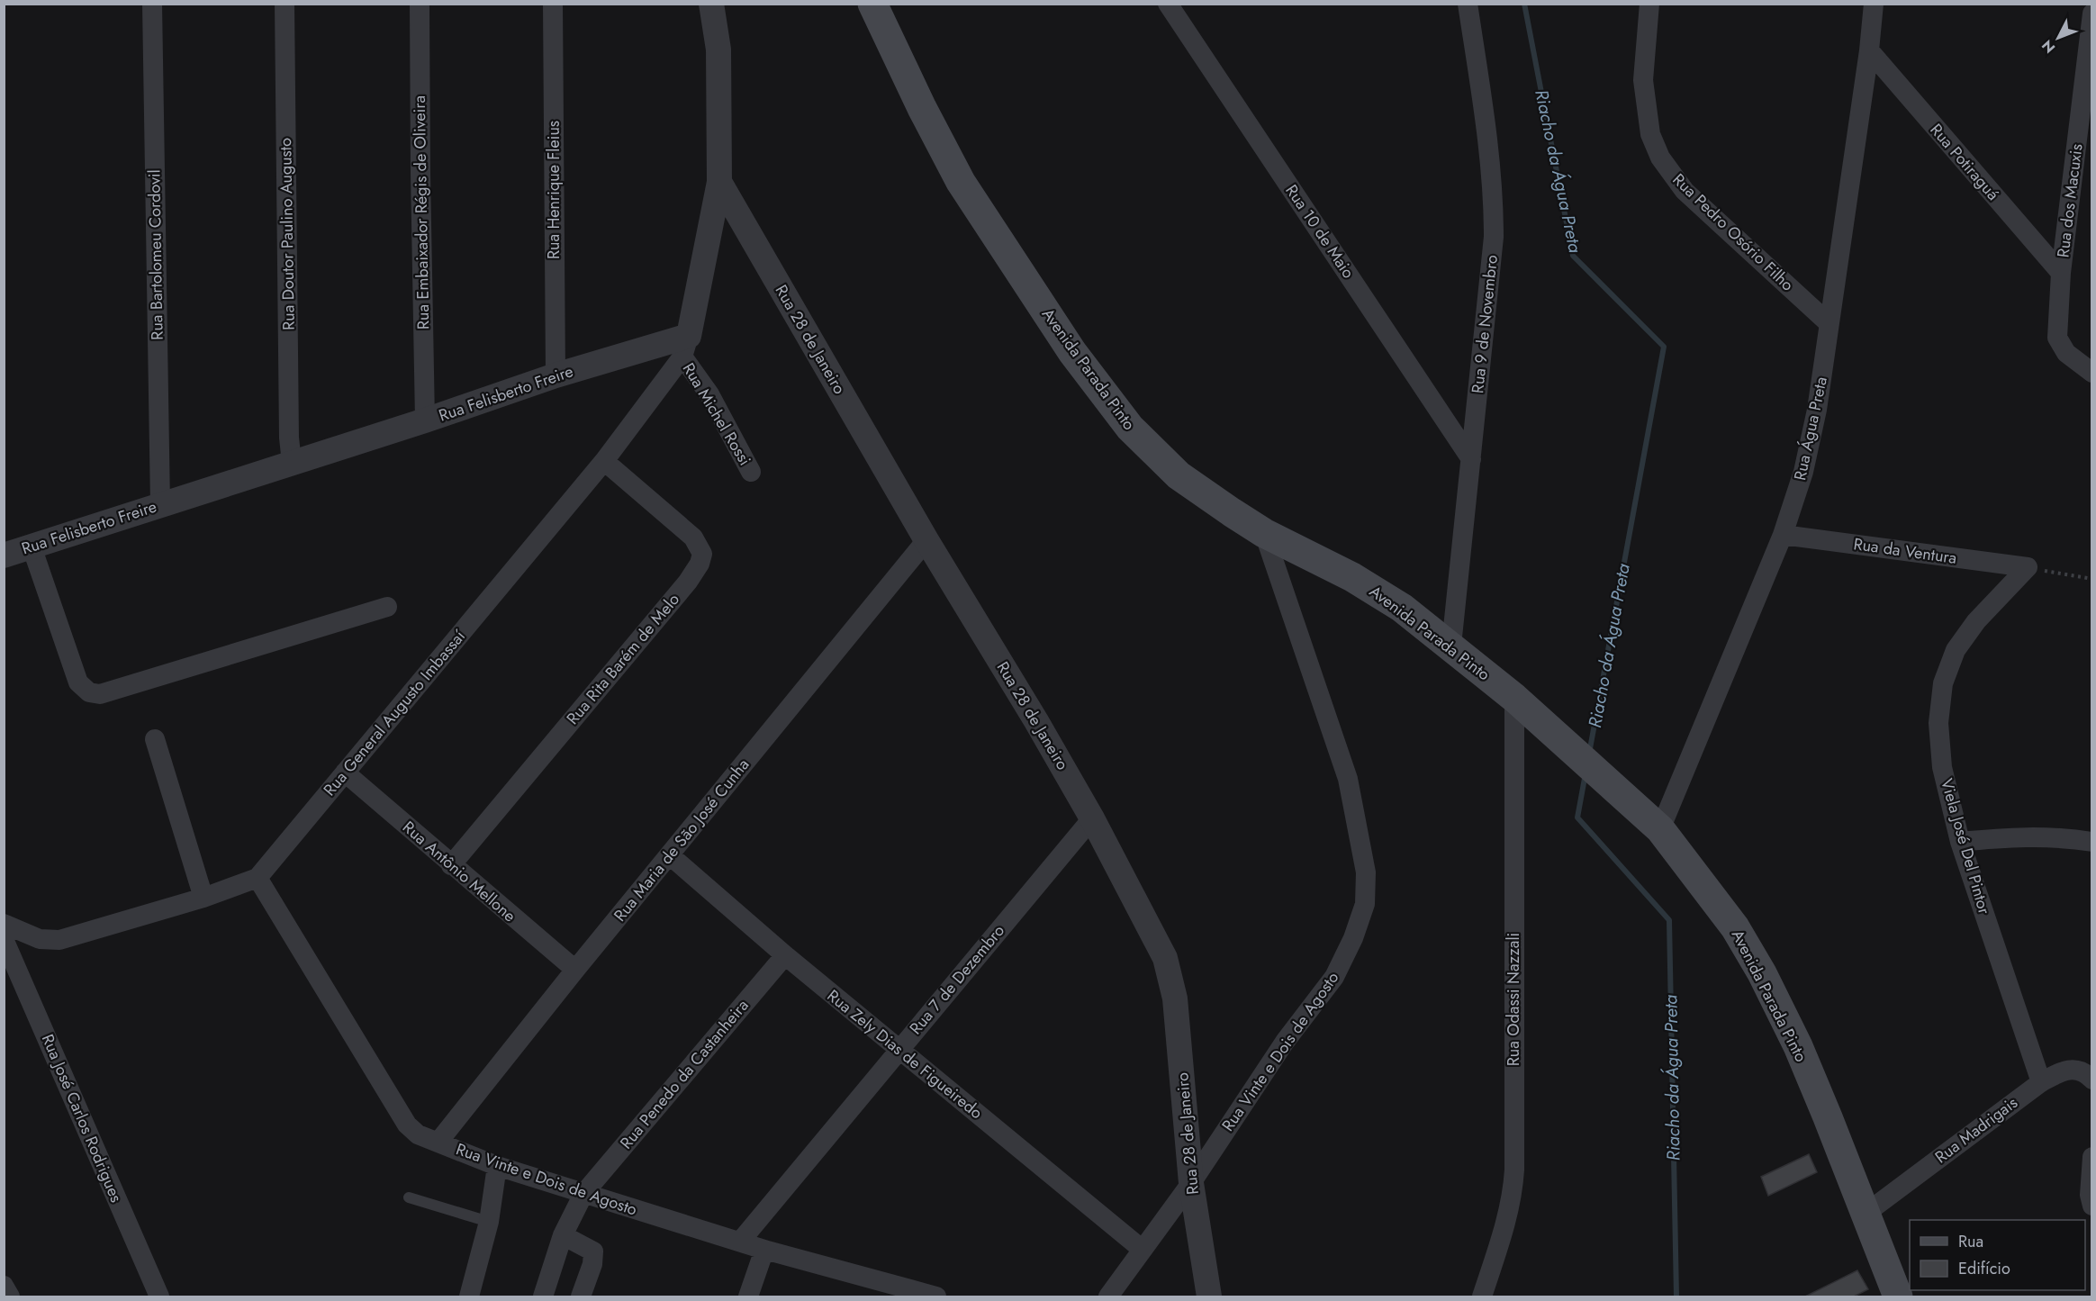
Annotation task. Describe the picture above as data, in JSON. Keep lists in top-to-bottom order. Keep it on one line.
{"streets":{"main road":["Avenida Parada Pinto"],"street":["Rua Potiraguá","Rua Henrique Fleius","Rua dos Macuxis","Rua Embaixador Régis de Oliveira","Rua 10 de Maio","Rua Pedro Osório Filho","Rua Doutor Paulino Augusto","Rua Bartolomeu Cordovil","Rua 9 de Novembro","Rua 28 de Janeiro","Rua Felisberto Freire","Rua Michel Rossi","Rua Água Preta","Rua da Ventura","Rua Rita Barém de Melo","Rua General Augusto Imbassaí","Rua Maria de São José Cunha","Viela José Del Pintor","Rua Antônio Mellone","Rua 7 de Dezembro","Rua Odassi Nazzali","Rua Vinte e Dois de Agosto","Rua Zely Dias de Figueiredo","Rua Penedo da Castanheira","Rua José Carlos Rodrigues","Rua Madrigais"]},"crossings":[["Rua Potiraguá","Rua dos Macuxis"],["Rua Potiraguá","Rua Água Preta"],["Rua Henrique Fleius","Rua Felisberto Freire"],["Rua Embaixador Régis de Oliveira","Rua Felisberto Freire"],["Rua 10 de Maio","Rua 9 de Novembro"],["Rua Pedro Osório Filho","Rua Água Preta"],["Rua Doutor Paulino Augusto","Rua Felisberto Freire"],["Rua Bartolomeu Cordovil","Rua Felisberto Freire"],["Rua 9 de Novembro","Avenida Parada Pinto"],["Rua 28 de Janeiro","Rua Maria de São José Cunha"],["Rua 28 de Janeiro","Rua 7 de Dezembro"],["Rua 28 de Janeiro","Rua Vinte e Dois de Agosto"],["Avenida Parada Pinto","Rua Água Preta"],["Avenida Parada Pinto","Rua Odassi Nazzali"],["Avenida Parada Pinto","Rua Vinte e Dois de Agosto"],["Avenida Parada Pinto","Rua Madrigais"],["Rua Felisberto Freire","Rua Michel Rossi"],["Rua Felisberto Freire","Rua General Augusto Imbassaí"],["Rua Michel Rossi","Rua General Augusto Imbassaí"],["Rua Água Preta","Rua da Ventura"],["Rua da Ventura","Viela José Del Pintor"],["Rua Rita Barém de Melo","Rua General Augusto Imbassaí"],["Rua Rita Barém de Melo","Rua Antônio Mellone"],["Rua General Augusto Imbassaí","Rua Antônio Mellone"],["Rua General Augusto Imbassaí","Rua Vinte e Dois de Agosto"],["Rua Maria de São José Cunha","Rua Antônio Mellone"],["Rua Maria de São José Cunha","Rua Vinte e Dois de Agosto"],["Rua Maria de São José Cunha","Rua Zely Dias de Figueiredo"],["Viela José Del Pintor","Rua Madrigais"],["Rua 7 de Dezembro","Rua Vinte e Dois de Agosto"],["Rua 7 de Dezembro","Rua Zely Dias de Figueiredo"],["Rua Vinte e Dois de Agosto","Rua Zely Dias de Figueiredo"],["Rua Vinte e Dois de Agosto","Rua Penedo da Castanheira"],["Rua Zely Dias de Figueiredo","Rua Penedo da Castanheira"]],"water":["Riacho da Água Preta"],"legend":["Rua","Edifício"],"north":"bottom left"}
